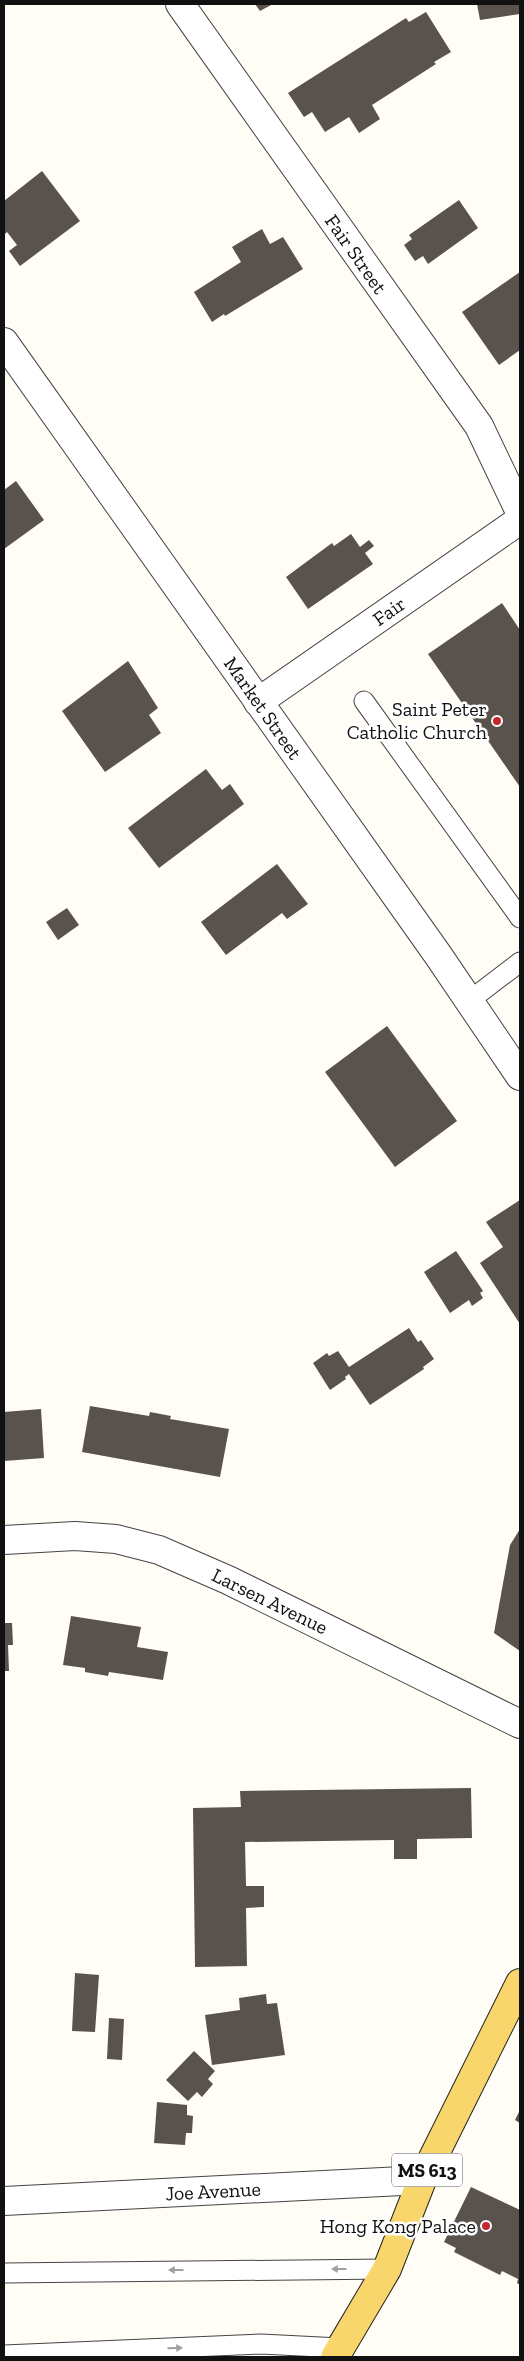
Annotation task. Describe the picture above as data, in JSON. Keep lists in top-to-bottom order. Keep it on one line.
{"streets":{"main road":["MS 613"],"street":["Fair Street","Fair","Market Street","Larsen Avenue","Joe Avenue"]},"crossings":[["Fair","Market Street"],["MS 613","Joe Avenue"]],"places":["Saint Peter Catholic Church","Hong Kong Palace"]}
